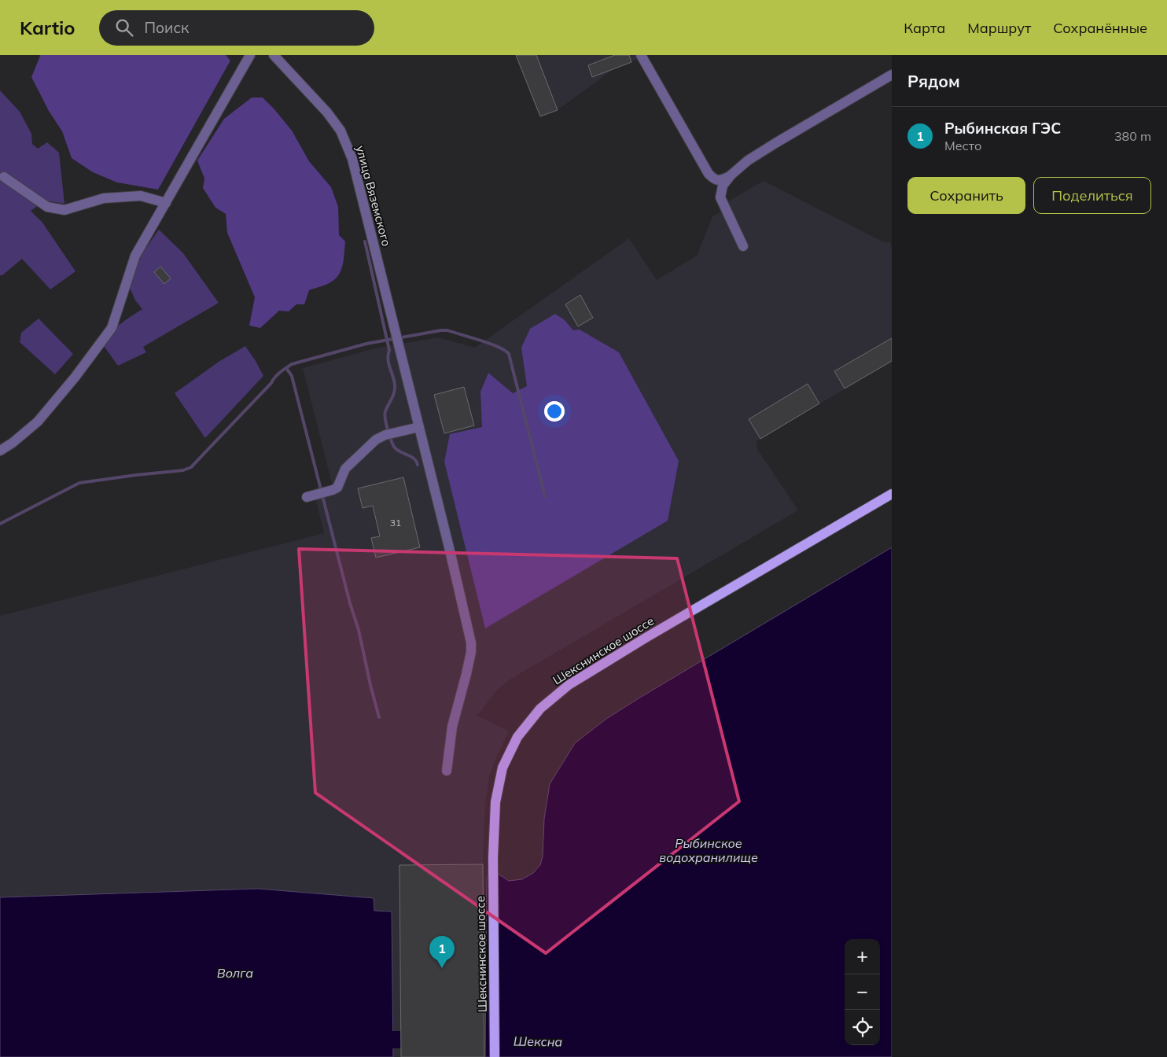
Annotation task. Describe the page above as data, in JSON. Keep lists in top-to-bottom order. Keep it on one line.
{"streets":{"main road":["Шекснинское шоссе"],"street":["улица Вяземского"]},"water":["Рыбинское водохранилище","Волга","Шексна"],"house_numbers":["31"],"page":{"header":"Kartio","search":"Поиск","nav":["Карта","Маршрут","Сохранённые"],"heading":"Рядом","list":[{"mark":"1","name":"Рыбинская ГЭС","note":"Место","value":"380 m"}],"buttons":["Сохранить","Поделиться"],"pins":"1","map_buttons":["+","−"]}}
